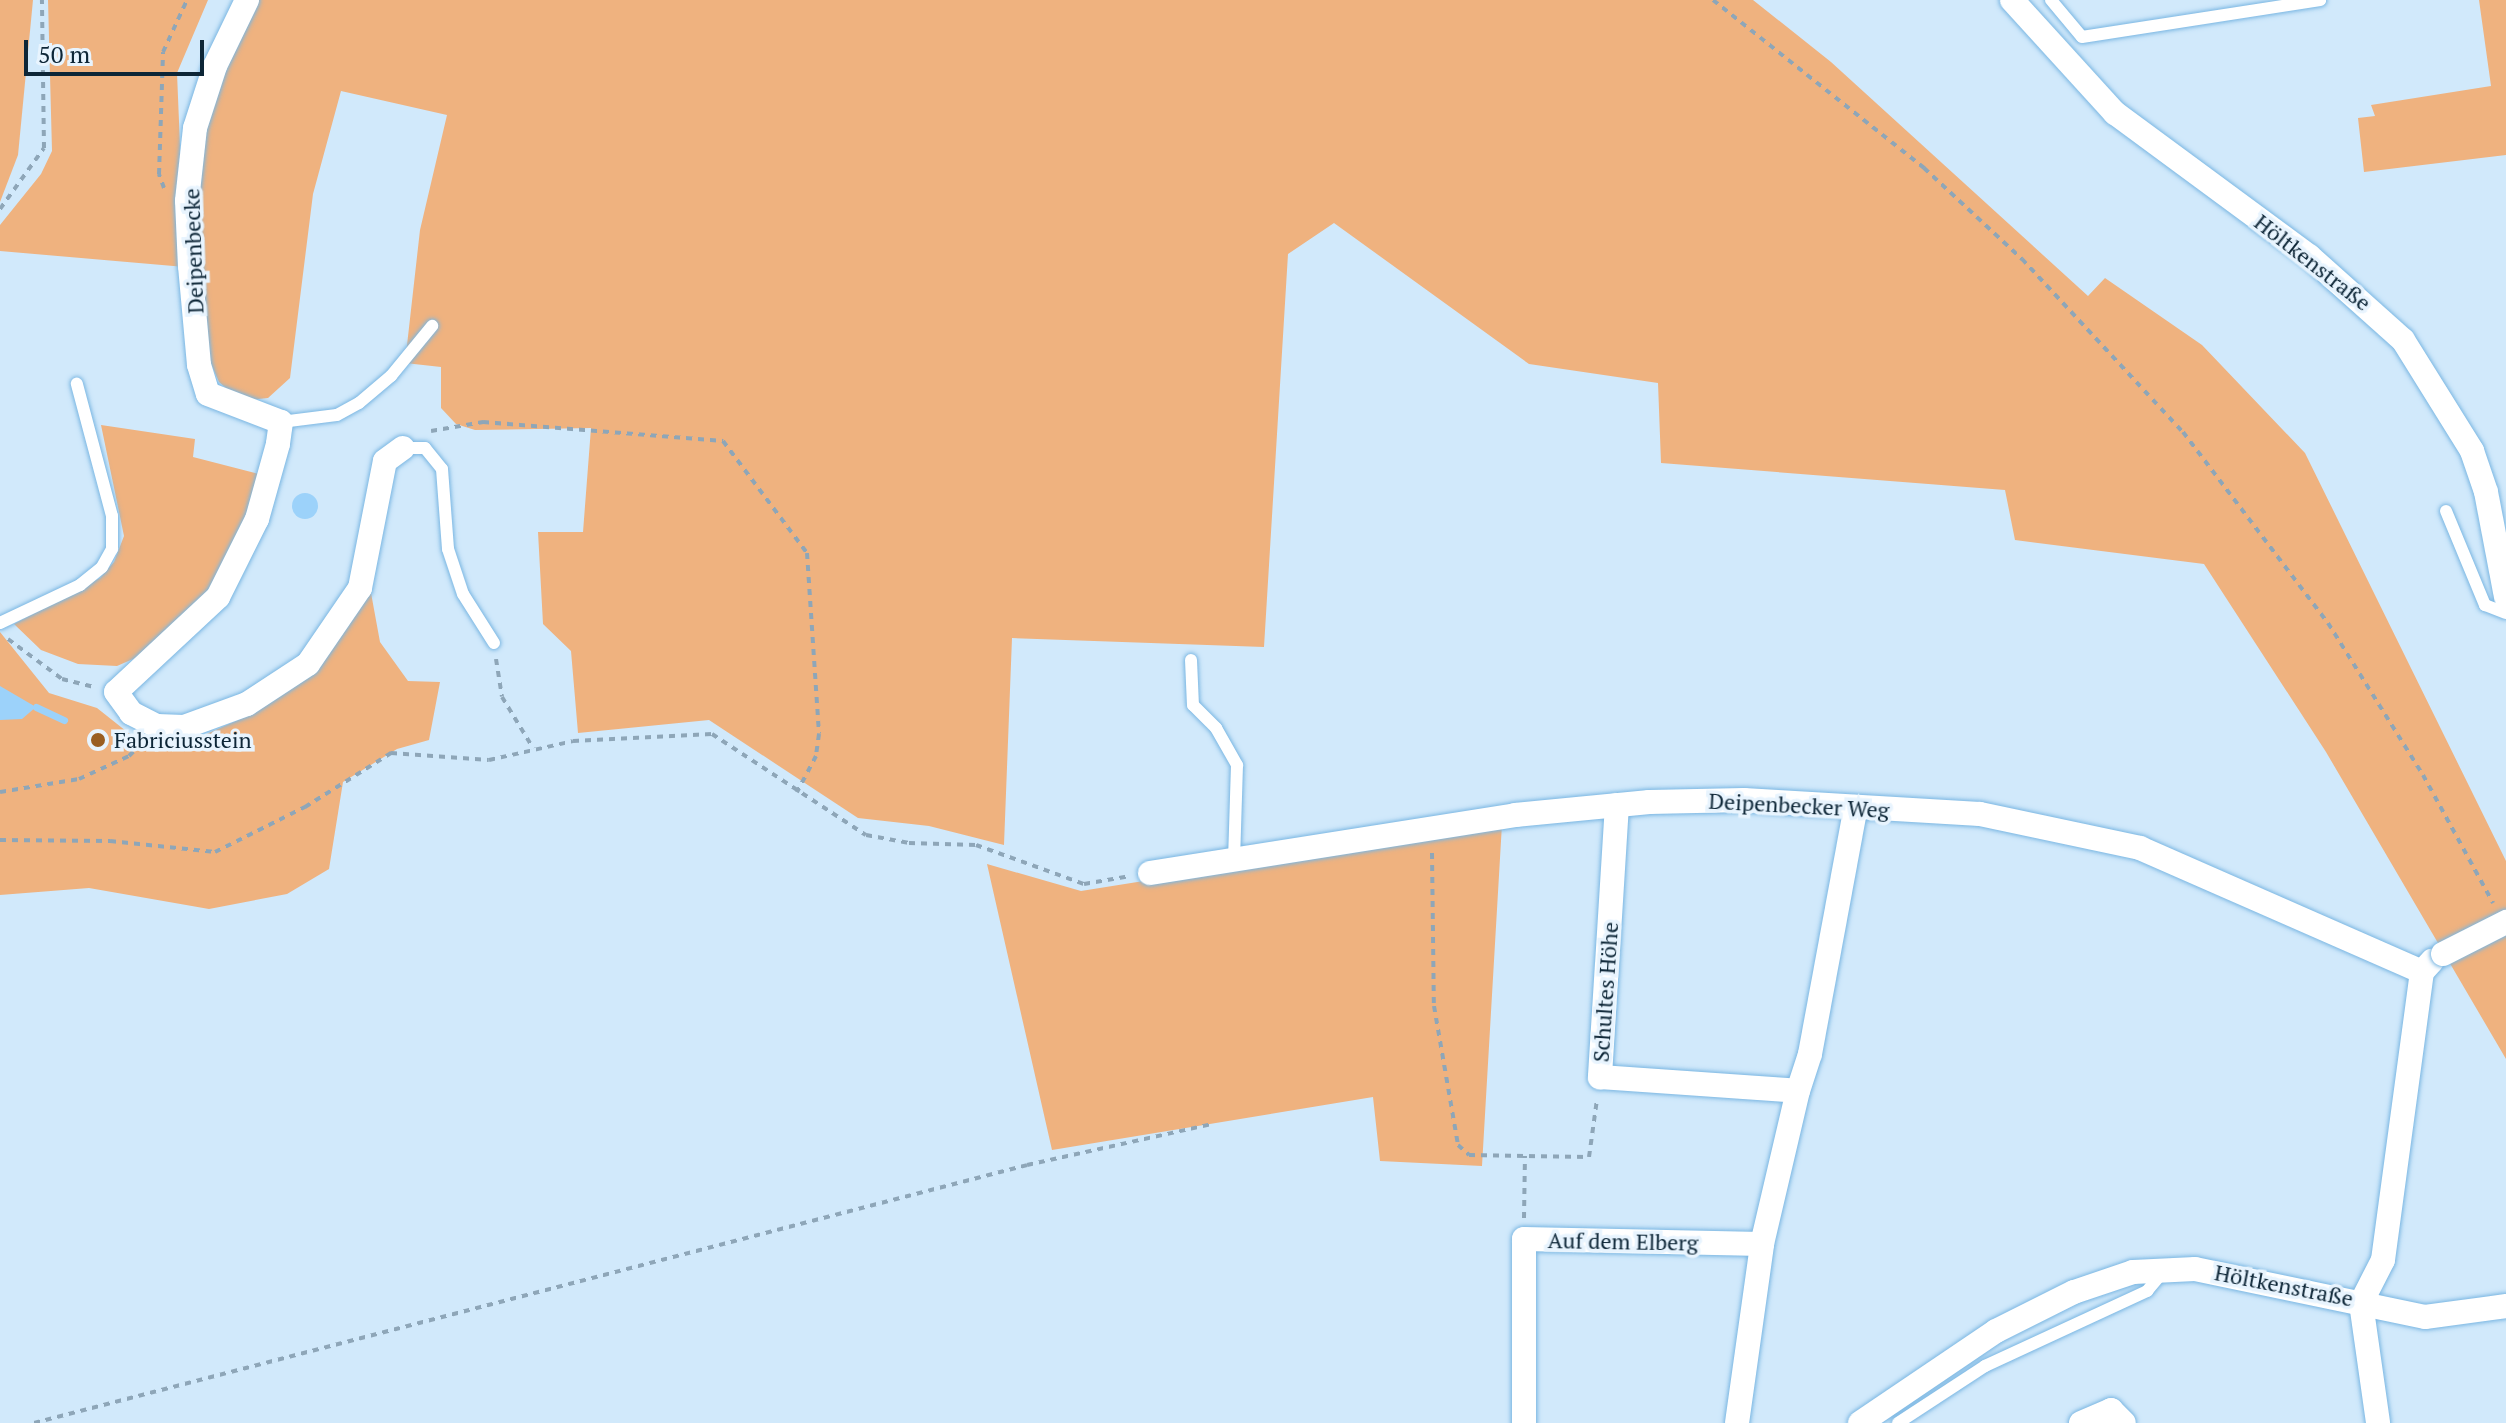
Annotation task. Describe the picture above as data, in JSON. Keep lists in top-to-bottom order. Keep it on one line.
{"streets":{"street":["Deipenbecke","Höltkenstraße","Deipenbecker Weg","Schultes Höhe","Auf dem Elberg"]},"crossings":[["Höltkenstraße","Deipenbecker Weg"],["Deipenbecker Weg","Schultes Höhe"]],"places":["Fabriciusstein"],"scale_bar":"50 m"}
